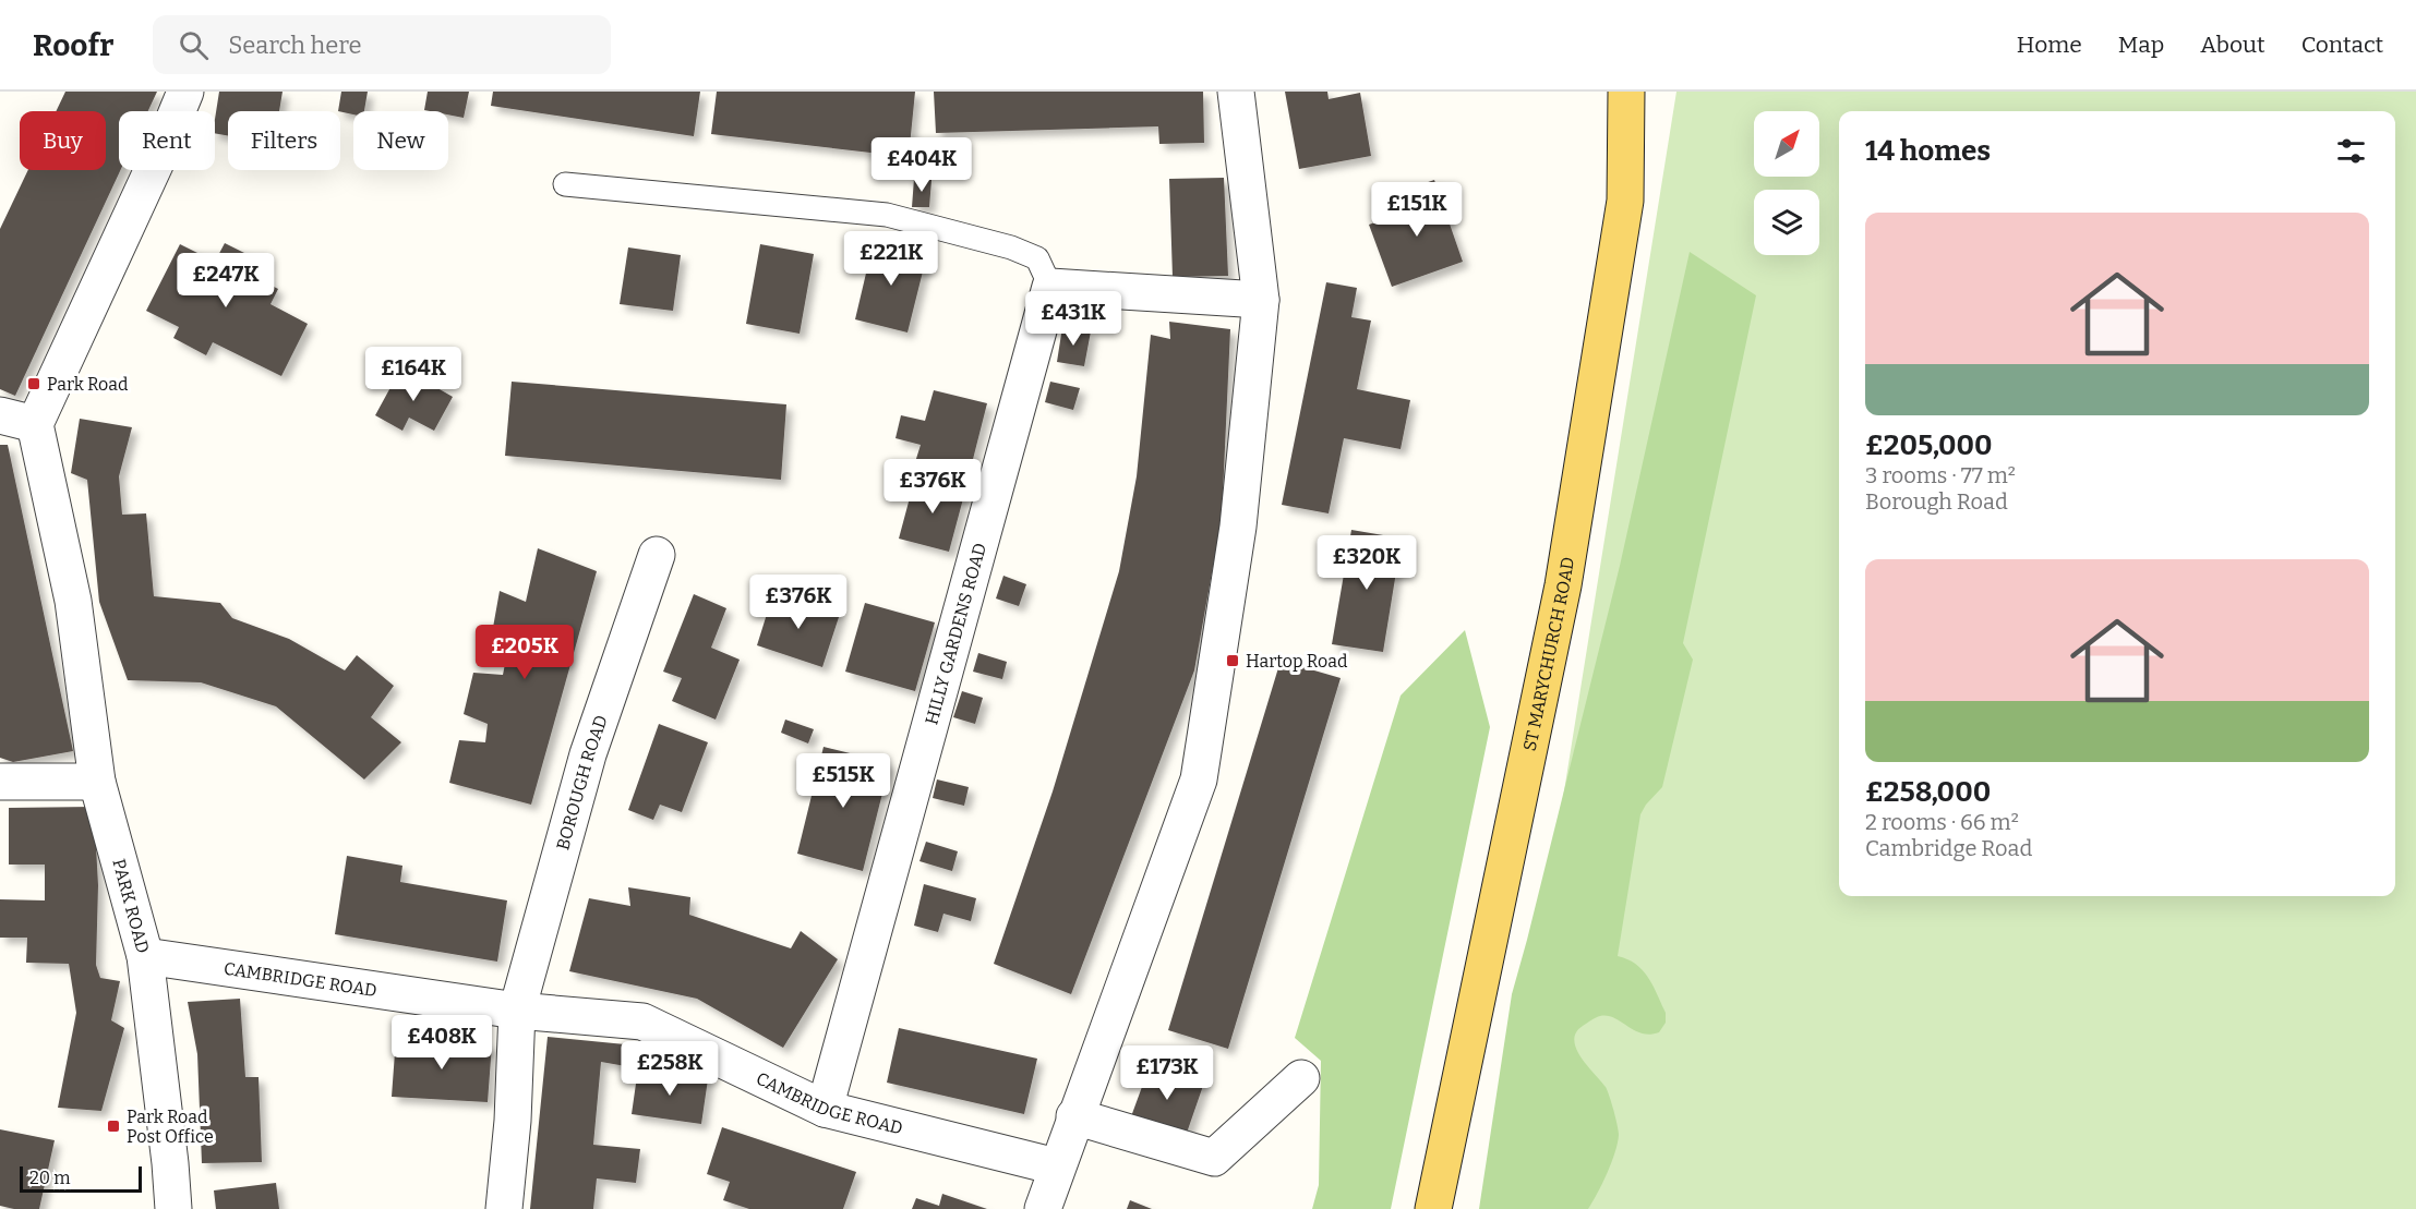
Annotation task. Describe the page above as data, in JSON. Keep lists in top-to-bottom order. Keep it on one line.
{"streets":{"main road":["ST MARYCHURCH ROAD"],"street":["HILLY GARDENS ROAD","BOROUGH ROAD","PARK ROAD","CAMBRIDGE ROAD"]},"crossings":[["HILLY GARDENS ROAD","CAMBRIDGE ROAD"],["BOROUGH ROAD","CAMBRIDGE ROAD"],["PARK ROAD","CAMBRIDGE ROAD"]],"places":{"transit":["Park Road","Hartop Road","Park Road Post Office"]},"scale_bar":"20 m","north":"top right","page":{"header":"Roofr","search":"Search here","nav":["Home","Map","About","Contact"],"chip":["Buy","Rent","Filters","New"],"heading":"14 homes","price":["£404K","£151K","£221K","£247K","£431K","£164K","£376K","£320K","£376K","£205K","£515K","£408K","£258K","£173K"],"list":[{"name":"£205,000","note":"3 rooms · 77 m² · Borough Road"},{"name":"£258,000","note":"2 rooms · 66 m² · Cambridge Road"}],"scale":"20 m"}}
